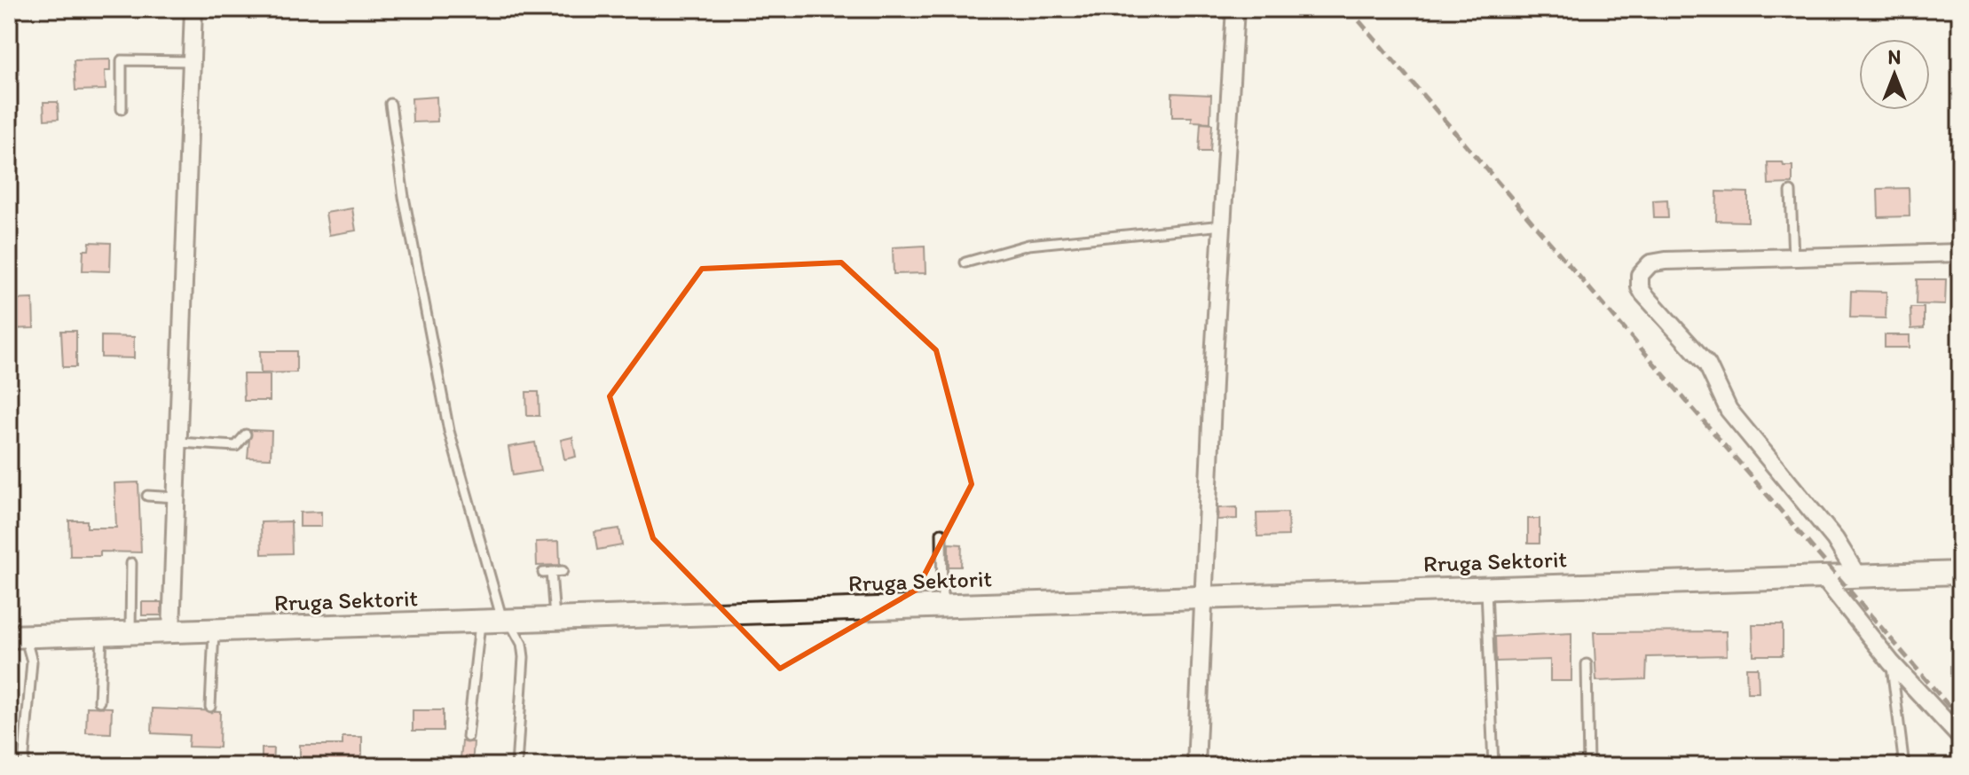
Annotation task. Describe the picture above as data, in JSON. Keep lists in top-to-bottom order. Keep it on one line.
{"streets":{"street":["Rruga Sektorit"]},"north":"top"}
